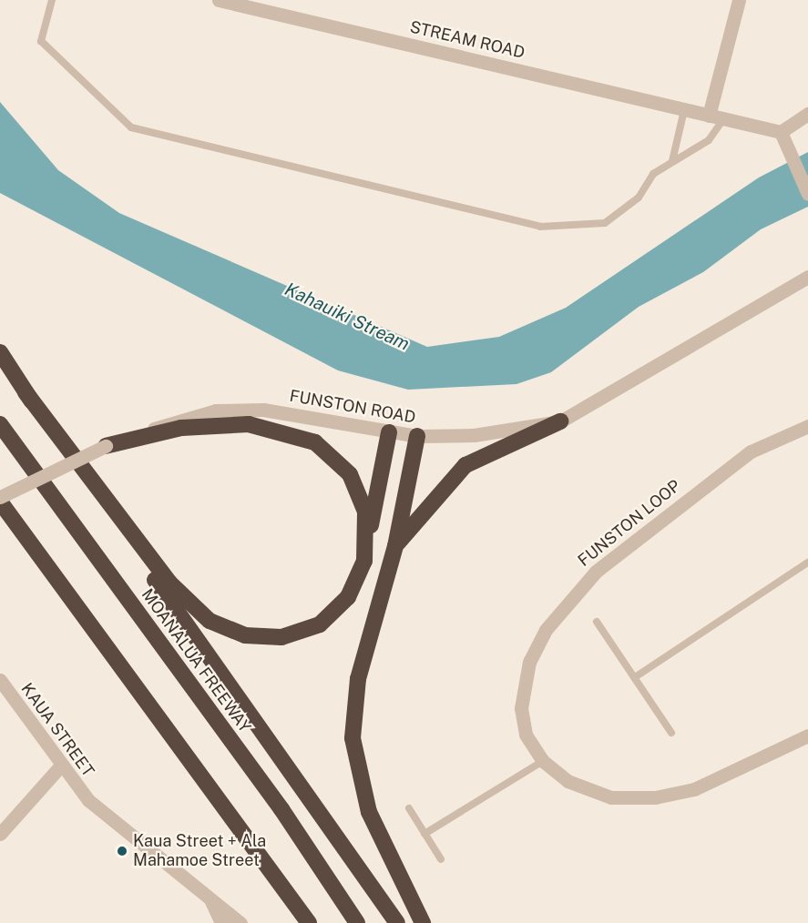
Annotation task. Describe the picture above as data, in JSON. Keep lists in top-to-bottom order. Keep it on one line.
{"streets":{"highway":["MOANALUA FREEWAY"],"street":["STREAM ROAD","FUNSTON ROAD","FUNSTON LOOP","KAUA STREET"]},"water":["Kahauiki Stream"],"places":["Kaua Street + Ala Mahamoe Street"]}
